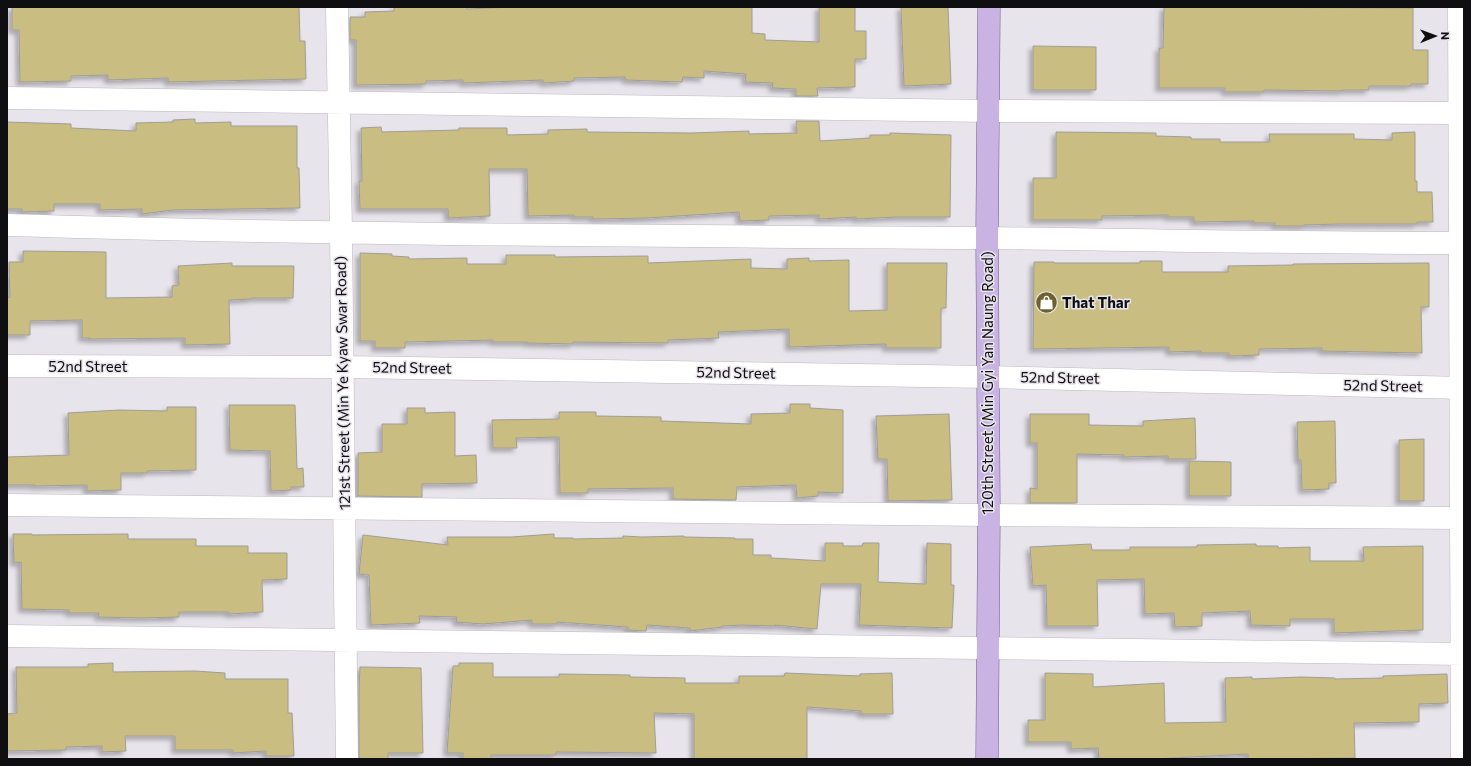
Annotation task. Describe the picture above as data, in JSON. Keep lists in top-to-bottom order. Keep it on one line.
{"streets":{"main road":["120th Street (Min Gyi Yan Naung Road)"],"street":["52nd Street","121st Street (Min Ye Kyaw Swar Road)"]},"crossings":[["52nd Street","121st Street (Min Ye Kyaw Swar Road)"],["52nd Street","120th Street (Min Gyi Yan Naung Road)"]],"places":{"shop":["That Thar"]},"north":"right"}
